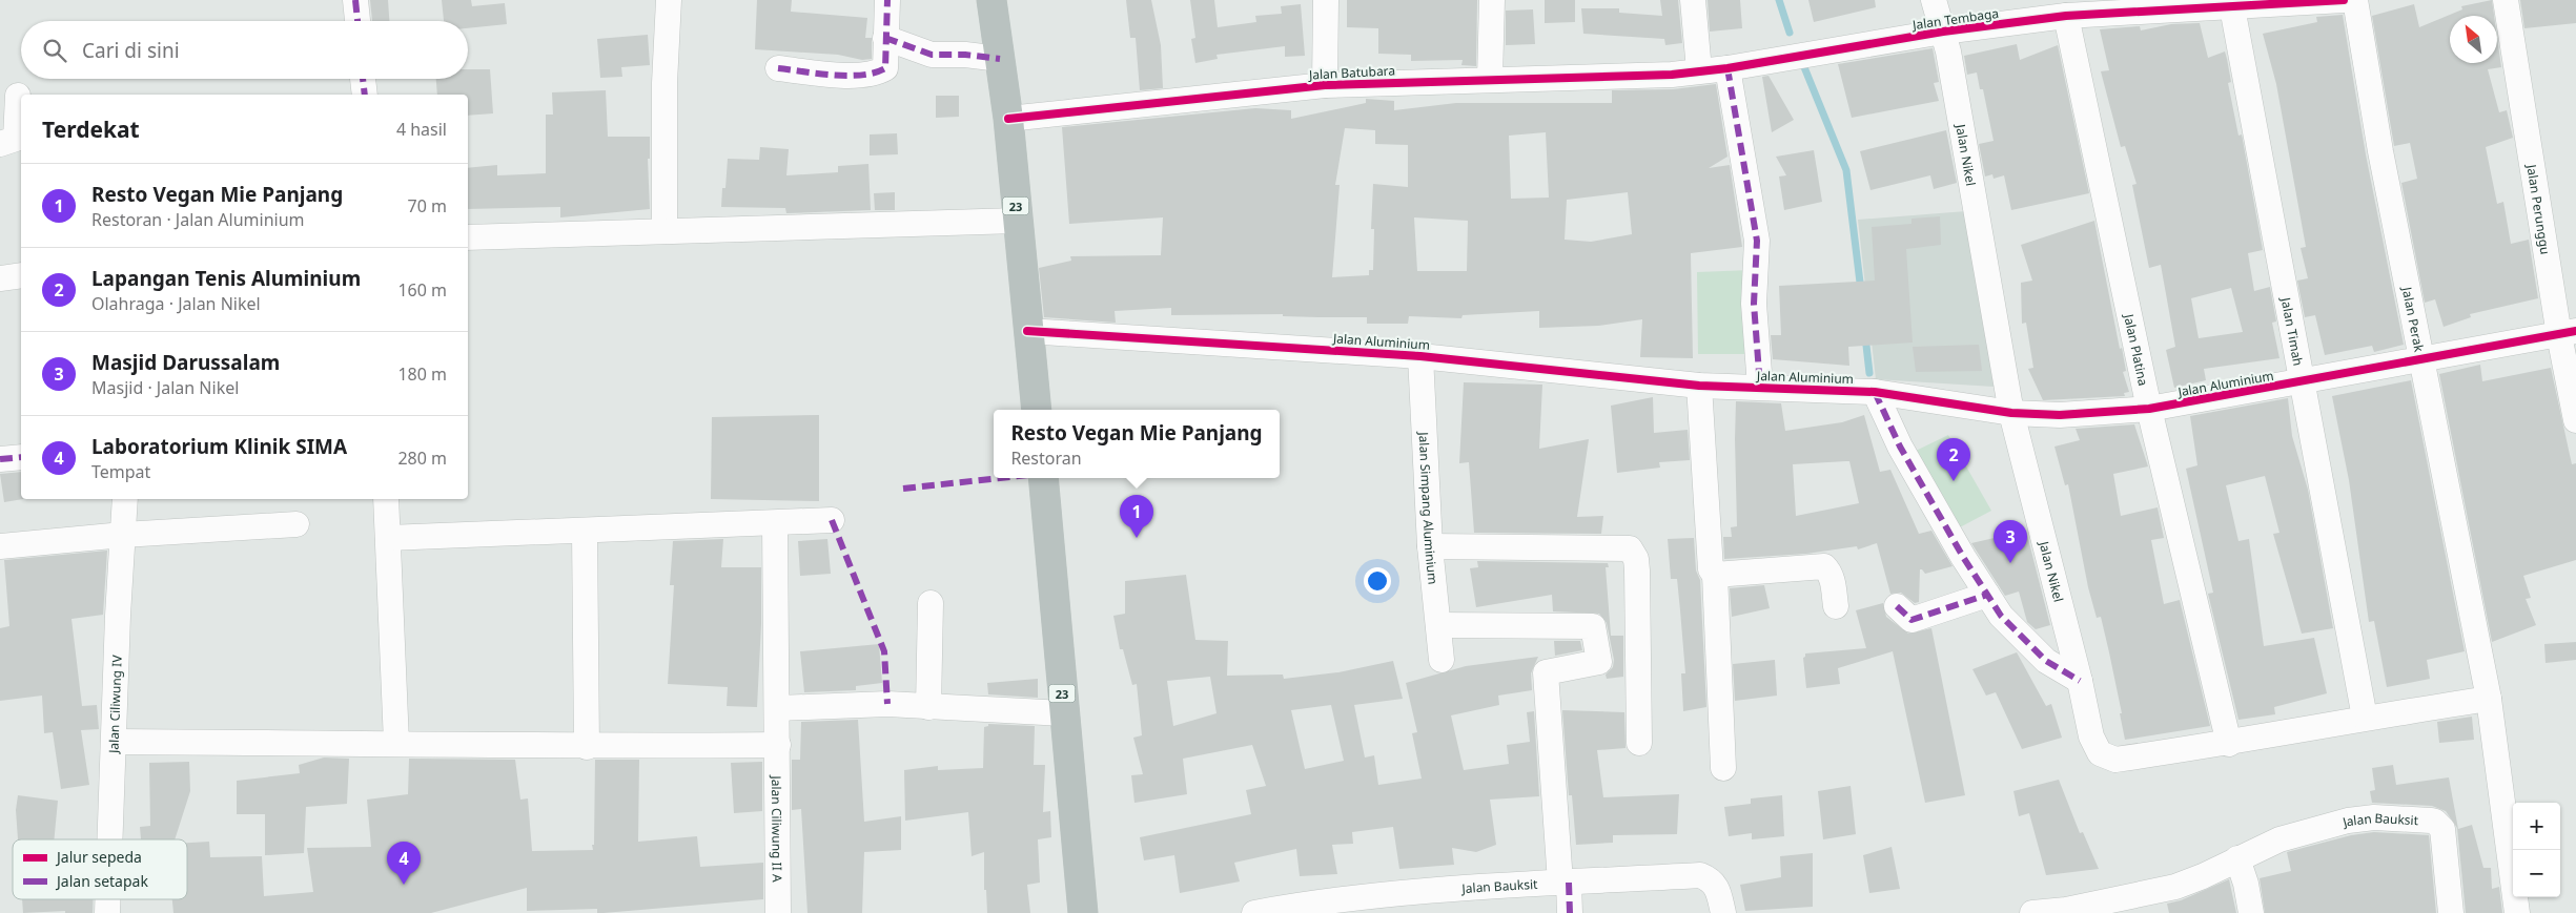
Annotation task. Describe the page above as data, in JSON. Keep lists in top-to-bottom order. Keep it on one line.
{"streets":{"highway":["23"],"street":["Jalan Tembaga","Jalan Batubara","Jalan Nikel","Jalan Perunggu","Jalan Perak","Jalan Timah","Jalan Aluminium","Jalan Platina","Jalan Simpang Aluminium","Jalan Ciliwung IV","Jalan Bauksit","Jalan Ciliwung II A"]},"crossings":[["Jalan Tembaga","Jalan Batubara"],["Jalan Tembaga","Jalan Nikel"],["Jalan Tembaga","Jalan Timah"],["Jalan Tembaga","Jalan Platina"],["Jalan Batubara","23"],["Jalan Nikel","Jalan Perak"],["Jalan Nikel","Jalan Timah"],["Jalan Nikel","Jalan Aluminium"],["Jalan Nikel","Jalan Platina"],["23","Jalan Aluminium"],["Jalan Perunggu","Jalan Aluminium"],["Jalan Perak","Jalan Aluminium"],["Jalan Timah","Jalan Aluminium"],["Jalan Aluminium","Jalan Platina"],["Jalan Aluminium","Jalan Simpang Aluminium"]],"legend":["Jalur sepeda","Jalan setapak"],"north":"top left","page":{"search":"Cari di sini","heading":["Terdekat","4 hasil"],"list":[{"mark":"1","name":"Resto Vegan Mie Panjang","note":"Restoran · Jalan Aluminium","value":"70 m"},{"mark":"2","name":"Lapangan Tenis Aluminium","note":"Olahraga · Jalan Nikel","value":"160 m"},{"mark":"3","name":"Masjid Darussalam","note":"Masjid · Jalan Nikel","value":"180 m"},{"mark":"4","name":"Laboratorium Klinik SIMA","note":"Tempat","value":"280 m"}],"popup":["Resto Vegan Mie Panjang","Restoran"],"pins":["2","1","3","4"],"map_buttons":["+","−"]}}
